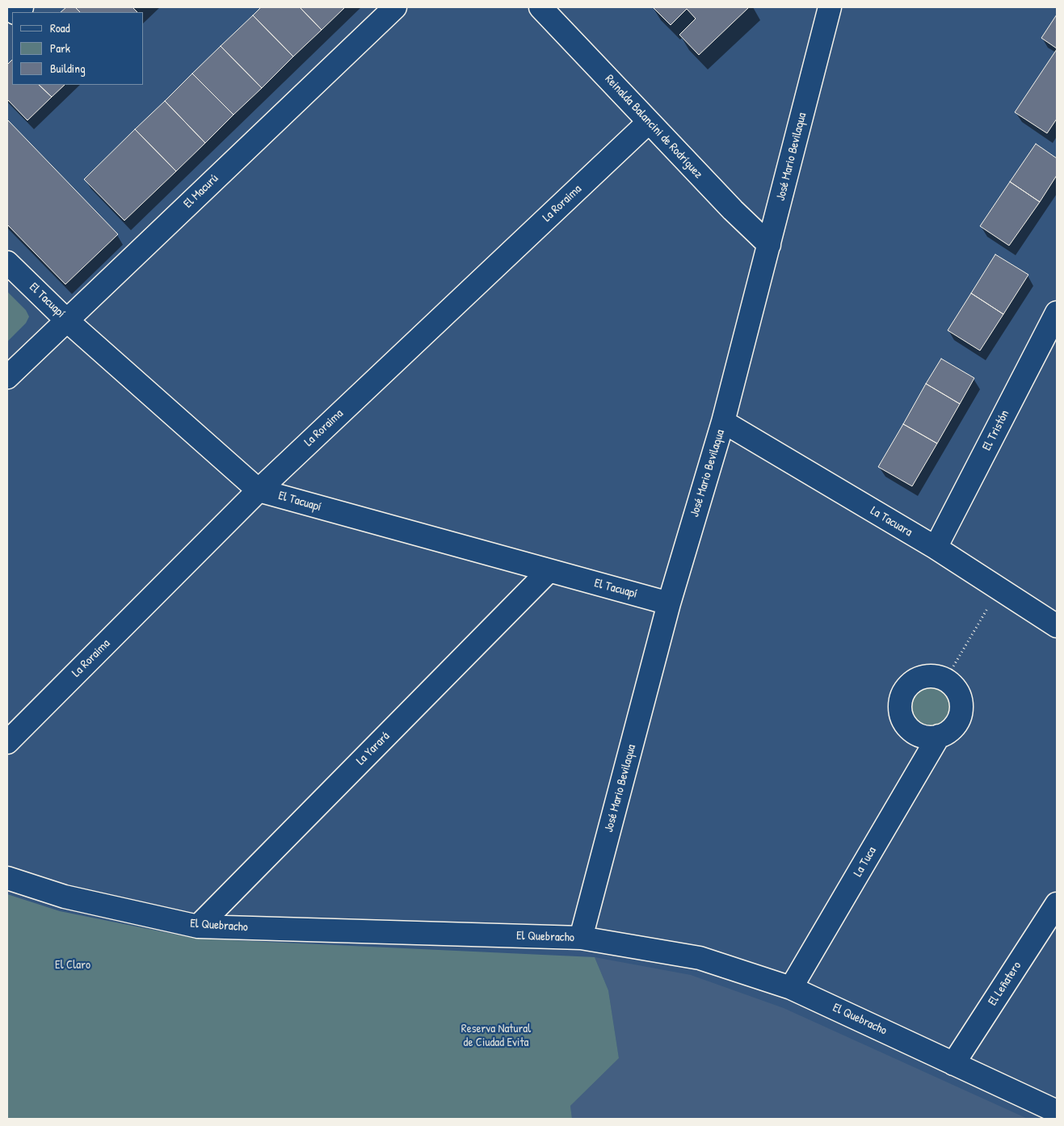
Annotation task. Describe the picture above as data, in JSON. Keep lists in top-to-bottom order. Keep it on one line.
{"streets":{"street":["Reinalda Balancini de Rodríguez","José Mario Bevilaqua","El Macurú","La Roraima","El Tacuapí","El Tristón","La Tacuara","La Yarará","La Tuca","El Quebracho","El Leñatero"]},"crossings":[["Reinalda Balancini de Rodríguez","José Mario Bevilaqua"],["Reinalda Balancini de Rodríguez","La Roraima"],["José Mario Bevilaqua","El Tacuapí"],["José Mario Bevilaqua","La Tacuara"],["José Mario Bevilaqua","El Quebracho"],["El Macurú","El Tacuapí"],["La Roraima","El Tacuapí"],["El Tacuapí","La Yarará"],["El Tristón","La Tacuara"],["La Yarará","El Quebracho"],["La Tuca","El Quebracho"],["El Quebracho","El Leñatero"]],"parks":["El Claro","Reserva Natural de Ciudad Evita"],"legend":["Road","Park","Building"]}
